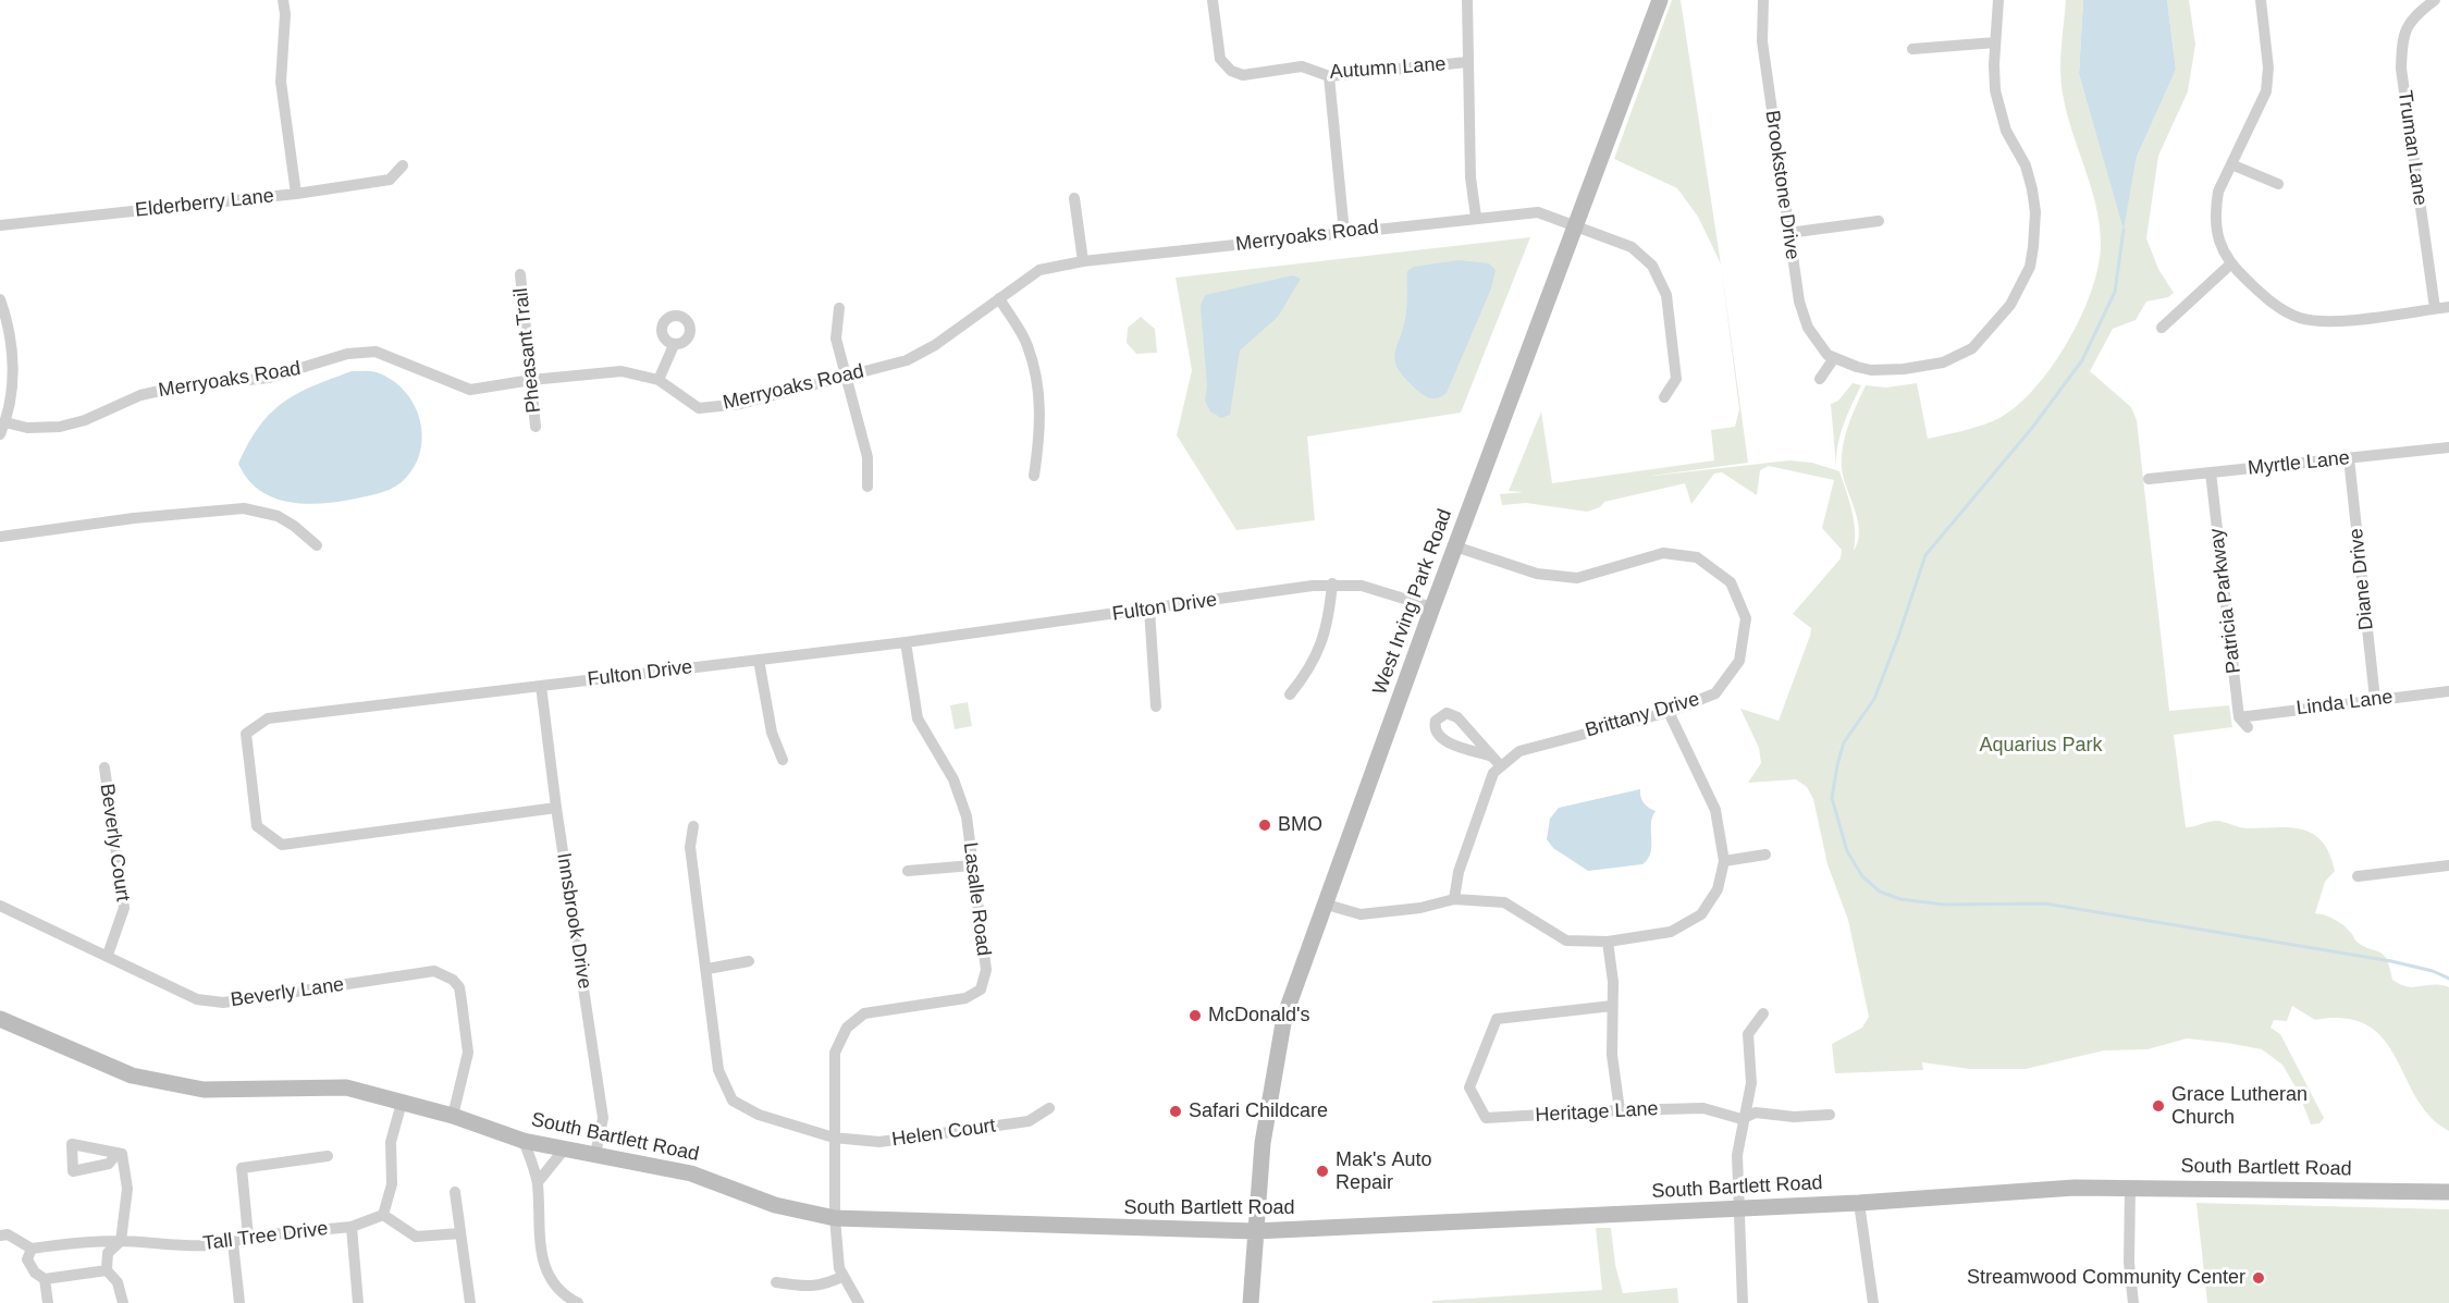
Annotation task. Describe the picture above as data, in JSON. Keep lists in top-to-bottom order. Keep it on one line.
{"streets":{"main road":["West Irving Park Road","South Bartlett Road"],"street":["Autumn Lane","Truman Lane","Brookstone Drive","Elderberry Lane","Merryoaks Road","Pheasant Trail","Myrtle Lane","Diane Drive","Patricia Parkway","Fulton Drive","Linda Lane","Brittany Drive","Beverly Court","Lasalle Road","Innsbrook Drive","Beverly Lane","Heritage Lane","Helen Court","Tall Tree Drive"]},"crossings":[["Merryoaks Road","Pheasant Trail"],["Merryoaks Road","West Irving Park Road"],["Myrtle Lane","Diane Drive"],["Myrtle Lane","Patricia Parkway"],["Diane Drive","Linda Lane"],["Patricia Parkway","Linda Lane"],["West Irving Park Road","Fulton Drive"],["West Irving Park Road","Brittany Drive"],["West Irving Park Road","South Bartlett Road"],["Fulton Drive","Lasalle Road"],["Fulton Drive","Innsbrook Drive"],["Beverly Court","Beverly Lane"],["Lasalle Road","Helen Court"],["Lasalle Road","South Bartlett Road"],["Innsbrook Drive","South Bartlett Road"],["Beverly Lane","South Bartlett Road"]],"parks":["Aquarius Park"],"places":["BMO","McDonald's","Grace Lutheran Church","Safari Childcare","Mak's Auto Repair","Streamwood Community Center"]}
